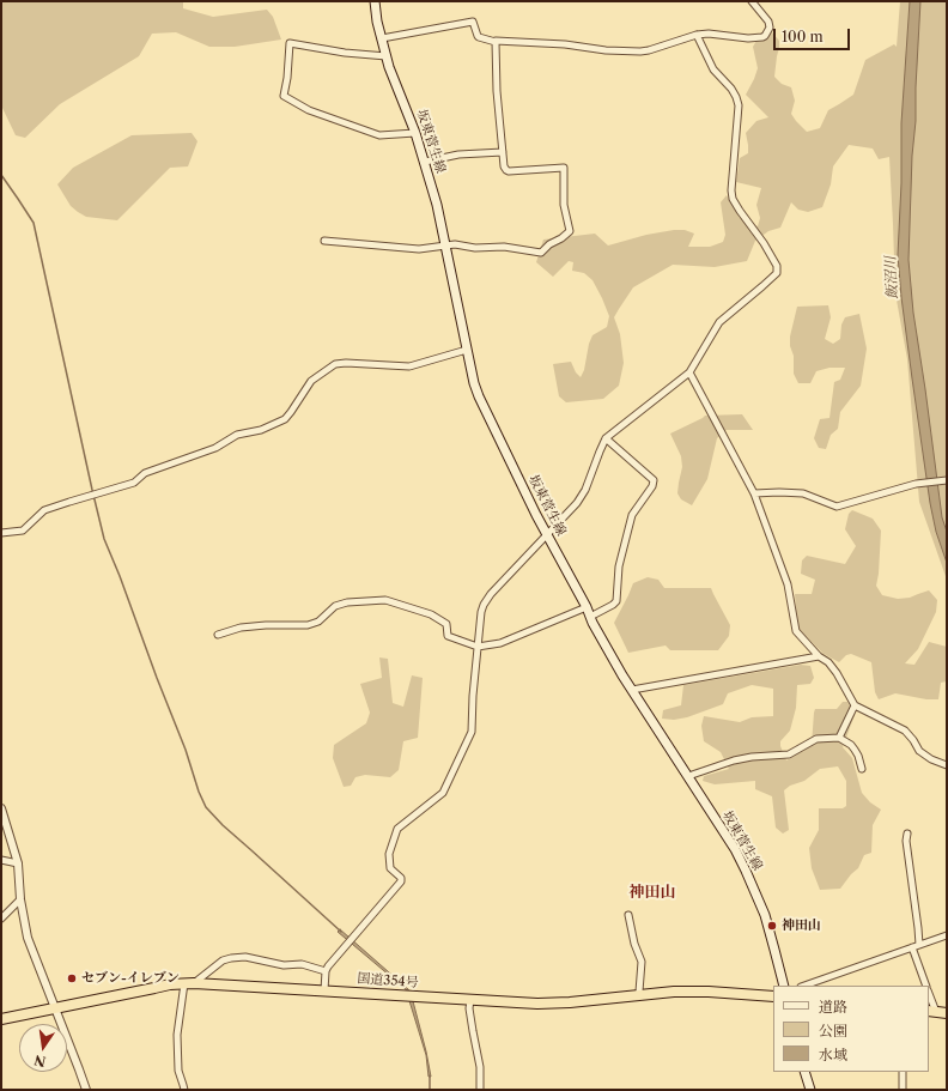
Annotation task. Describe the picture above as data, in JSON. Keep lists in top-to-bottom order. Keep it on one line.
{"streets":{"highway":["国道354号"],"main road":["坂東菅生線"]},"districts":["神田山"],"water":["飯沼川"],"places":["神田山","セブン-イレブン"],"legend":["道路","公園","水域"],"scale_bar":"100 m","north":"bottom"}
